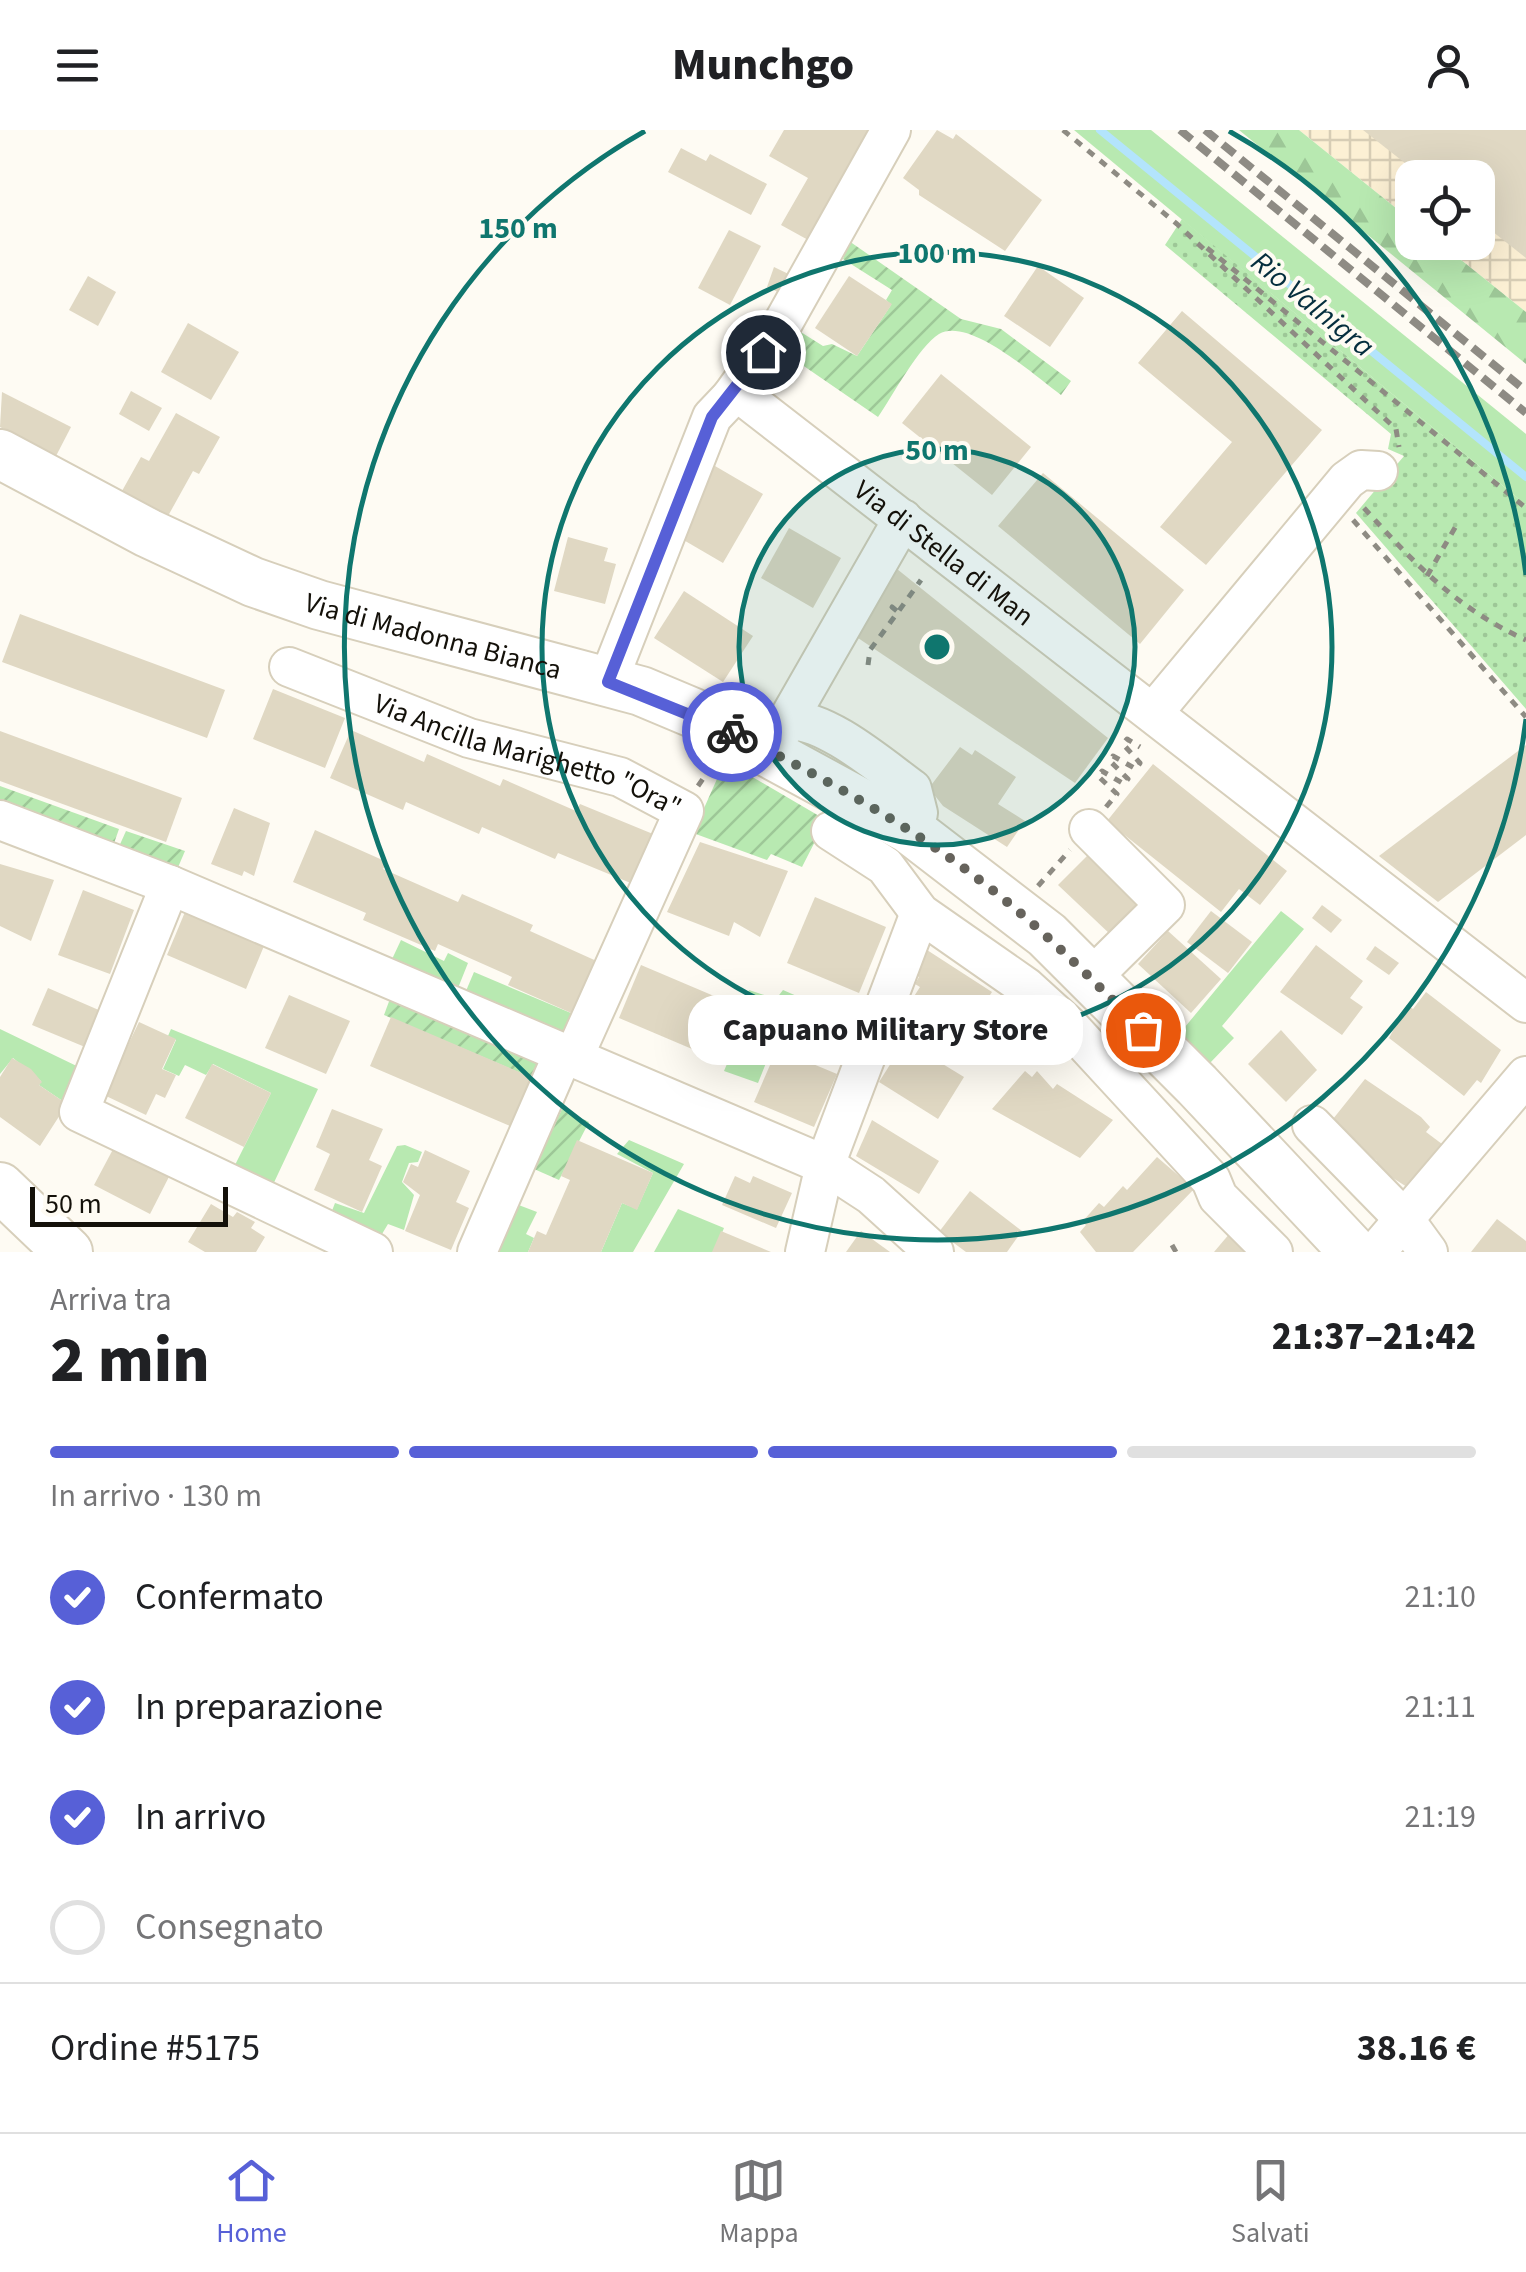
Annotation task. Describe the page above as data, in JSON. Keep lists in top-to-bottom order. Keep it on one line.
{"streets":{"main road":["Via di Madonna Bianca"],"street":["Via di Stella di Man","Via Ancilla Marighetto \"Ora\""]},"water":["Rio Valnigra"],"places":["Capuano Military Store"],"scale_bar":"50 m","page":{"header":"Munchgo","bubble":"Capuano Military Store","scale":"50 m","heading":["2 min","Arriva tra","21:37–21:42"],"panel":["Ordine #5175","38.16 €"],"bar":"In arrivo · 130 m","list":[["Confermato","21:10"],["In preparazione","21:11"],["In arrivo","21:19"],"Consegnato"],"tabs":["Home","Mappa","Salvati"]},"rings":["150 m","100 m","50 m"]}
